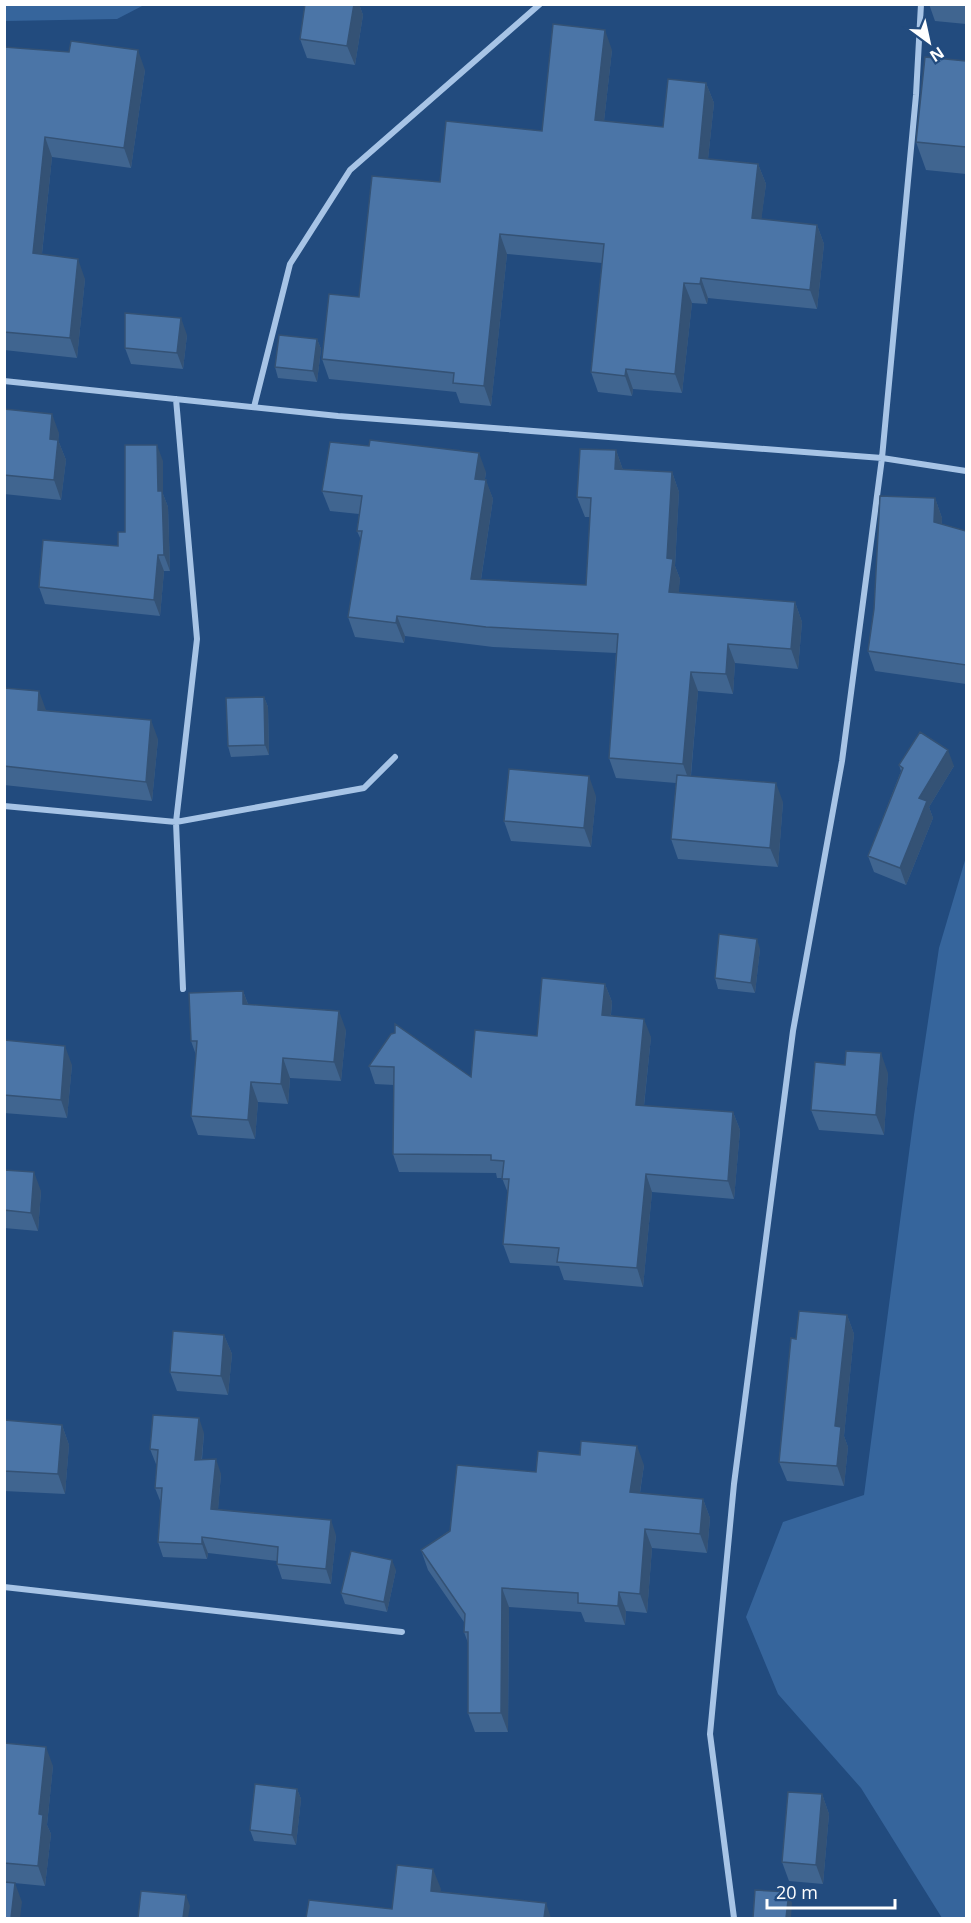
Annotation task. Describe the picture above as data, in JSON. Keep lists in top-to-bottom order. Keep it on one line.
{"scale_bar":"20 m","north":"bottom right"}
